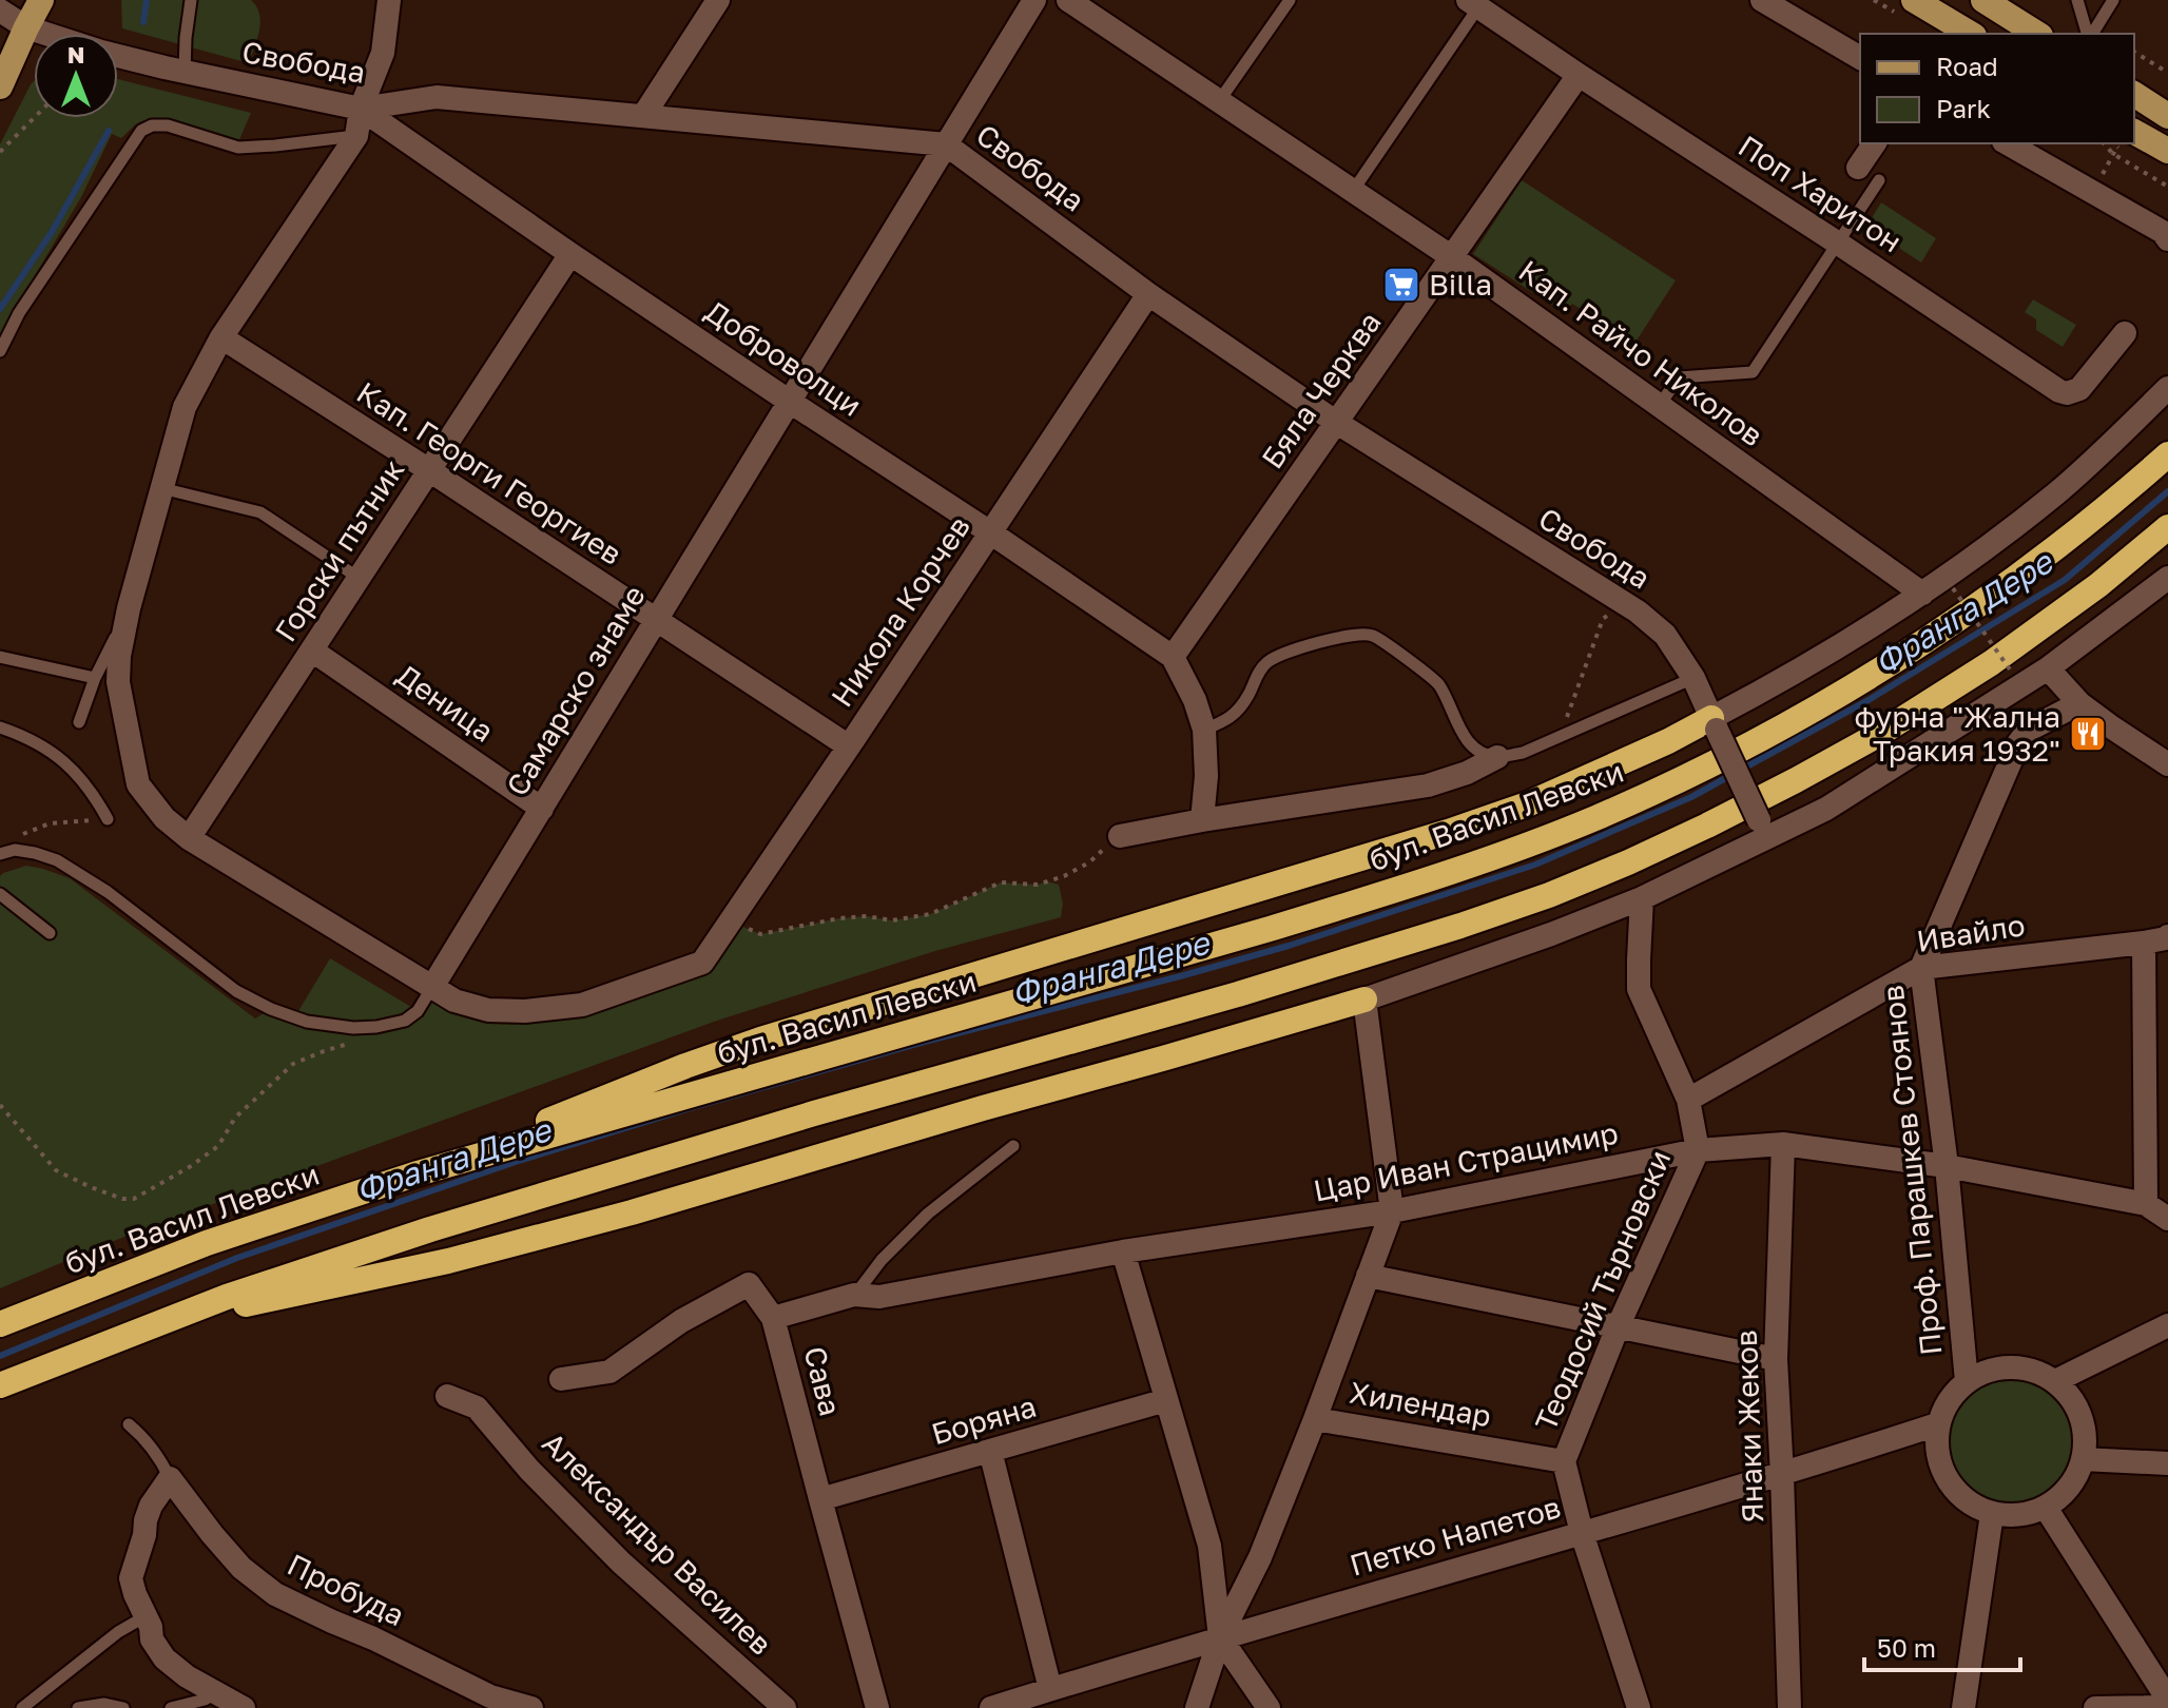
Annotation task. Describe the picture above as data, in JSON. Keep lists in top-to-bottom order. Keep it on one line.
{"streets":{"highway":["бул. Васил Левски"],"street":["Свобода","Поп Харитон","Кап. Райчо Николов","Доброволци","Бяла Черква","Кап. Георги Георгиев","Горски пътник","Никола Корчев","Самарско знаме","Деница","Ивайло","Цар Иван Страцимир","Проф. Парашкев Стоянов","Теодосий Търновски","Сава","Хилендар","Боряна","Янаки Жеков","Петко Напетов","Александър Василев","Прoбудa"]},"crossings":[["Свобода","Доброволци"],["Свобода","Бяла Черква"],["Свобода","Никола Корчев"],["Свобода","Самарско знаме"],["Поп Харитон","Бяла Черква"],["Кап. Райчо Николов","Бяла Черква"],["Доброволци","Бяла Черква"],["Доброволци","Горски пътник"],["Доброволци","Никола Корчев"],["Доброволци","Самарско знаме"],["Кап. Георги Георгиев","Горски пътник"],["Кап. Георги Георгиев","Никола Корчев"],["Кап. Георги Георгиев","Самарско знаме"],["Горски пътник","Деница"],["Никола Корчев","Самарско знаме"],["Самарско знаме","Деница"],["Ивайло","Проф. Парашкев Стоянов"],["Ивайло","Теодосий Търновски"],["Цар Иван Страцимир","Проф. Парашкев Стоянов"],["Цар Иван Страцимир","Теодосий Търновски"],["Цар Иван Страцимир","Сава"],["Цар Иван Страцимир","Янаки Жеков"],["Проф. Парашкев Стоянов","Петко Напетов"],["Теодосий Търновски","Хилендар"],["Теодосий Търновски","Петко Напетов"],["Сава","Боряна"],["Янаки Жеков","Петко Напетов"]],"water":["Франга Дере"],"places":{"supermarket":["Billa"],"restaurant":["фурна \"Жална Тракия 1932\""]},"legend":["Road","Park"],"scale_bar":"50 m","north":"top"}
